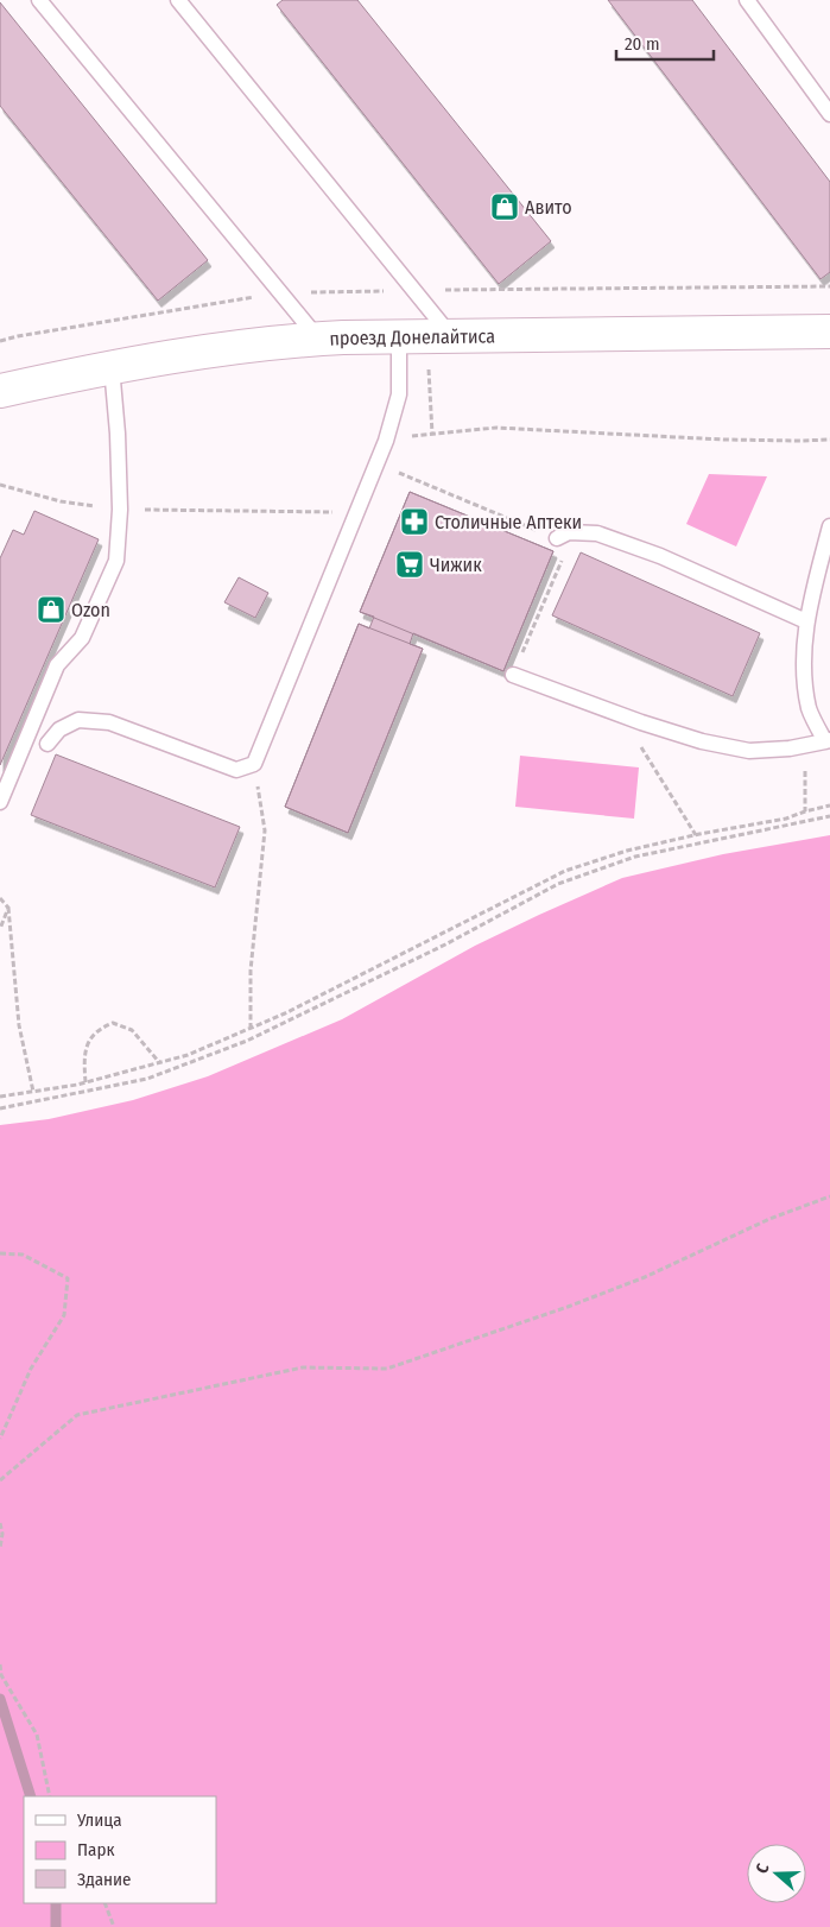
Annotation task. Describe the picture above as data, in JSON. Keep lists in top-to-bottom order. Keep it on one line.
{"streets":{"street":["проезд Донелайтиса"]},"places":{"shop":["Авито","Ozon"],"pharmacy":["Столичные Аптеки"],"supermarket":["Чижик"]},"legend":["Улица","Парк","Здание"],"scale_bar":"20 m","north":"left"}
